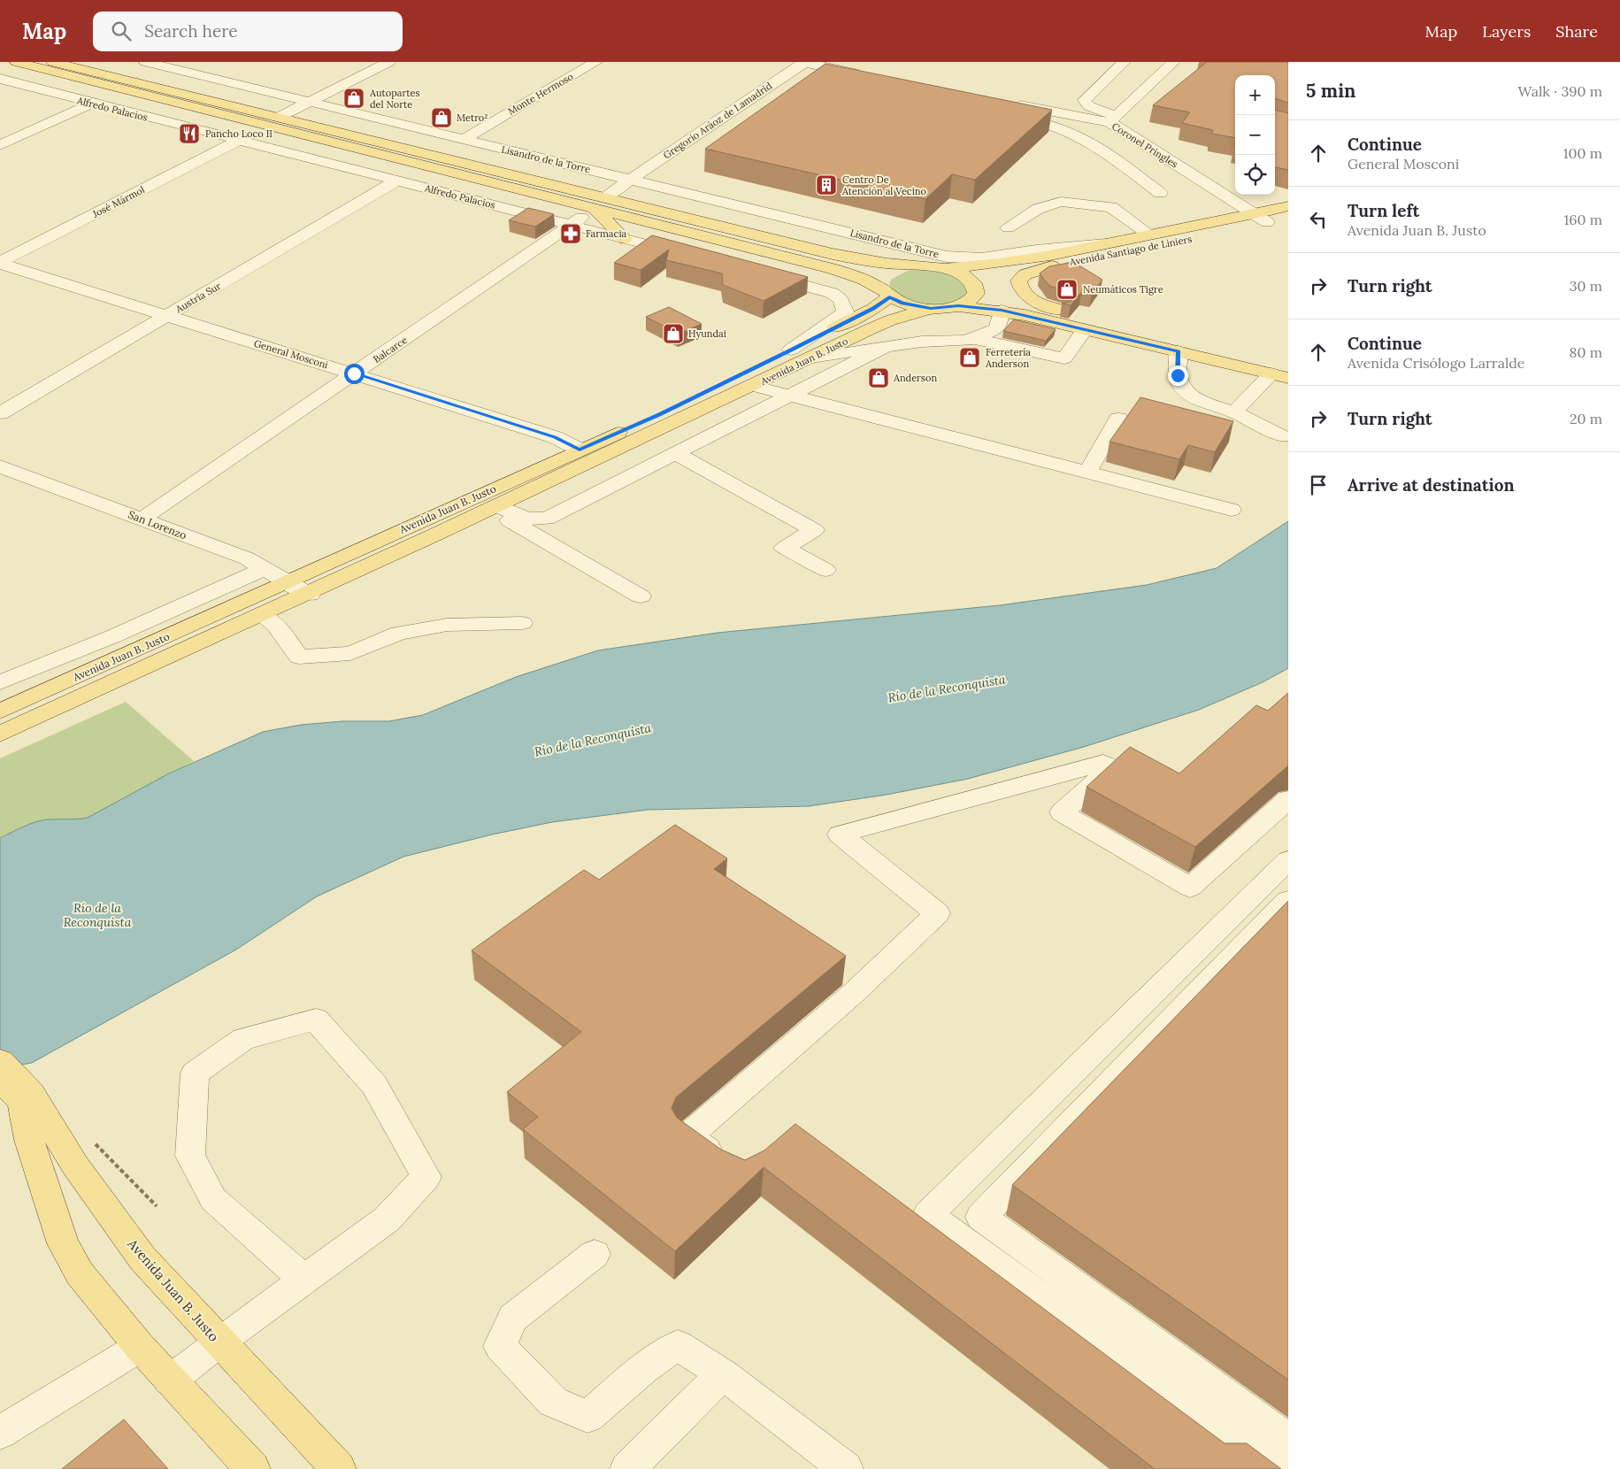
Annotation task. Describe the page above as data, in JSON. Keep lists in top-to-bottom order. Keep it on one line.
{"streets":{"main road":["Avenida Santiago de Liniers","Avenida Juan B. Justo"],"street":["Monte Hermoso","Alfredo Palacios","Gregorio Aráoz de Lamadrid","Coronel Pringles","Lisandro de la Torre","José Mármol","Austria Sur","Balcarce","General Mosconi","San Lorenzo"]},"crossings":[["Monte Hermoso","Lisandro de la Torre"],["Alfredo Palacios","José Mármol"],["Alfredo Palacios","Austria Sur"],["Alfredo Palacios","Balcarce"],["Gregorio Aráoz de Lamadrid","Lisandro de la Torre"],["Gregorio Aráoz de Lamadrid","Balcarce"],["Coronel Pringles","Avenida Santiago de Liniers"],["Lisandro de la Torre","José Mármol"],["Lisandro de la Torre","Avenida Santiago de Liniers"],["José Mármol","General Mosconi"],["Austria Sur","General Mosconi"],["Balcarce","General Mosconi"],["Balcarce","San Lorenzo"],["General Mosconi","Avenida Juan B. Justo"],["Avenida Juan B. Justo","San Lorenzo"]],"water":["Río de la Reconquista"],"places":{"shop":["Autopartes del Norte","Metro²","Neumáticos Tigre","Hyundai","Ferretería Anderson","Anderson"],"restaurant":["Pancho Loco II"],"building":["Centro De Atención al Vecino"],"pharmacy":["Farmacia"]},"page":{"header":"Map","search":"Search here","nav":["Map","Layers","Share"],"heading":["5 min","Walk · 390 m"],"map_buttons":["+","−"],"list":[["Continue","General Mosconi","100 m"],["Turn left","Avenida Juan B. Justo","160 m"],["Turn right","30 m"],["Continue","Avenida Crisólogo Larralde","80 m"],["Turn right","20 m"],"Arrive at destination"]}}
